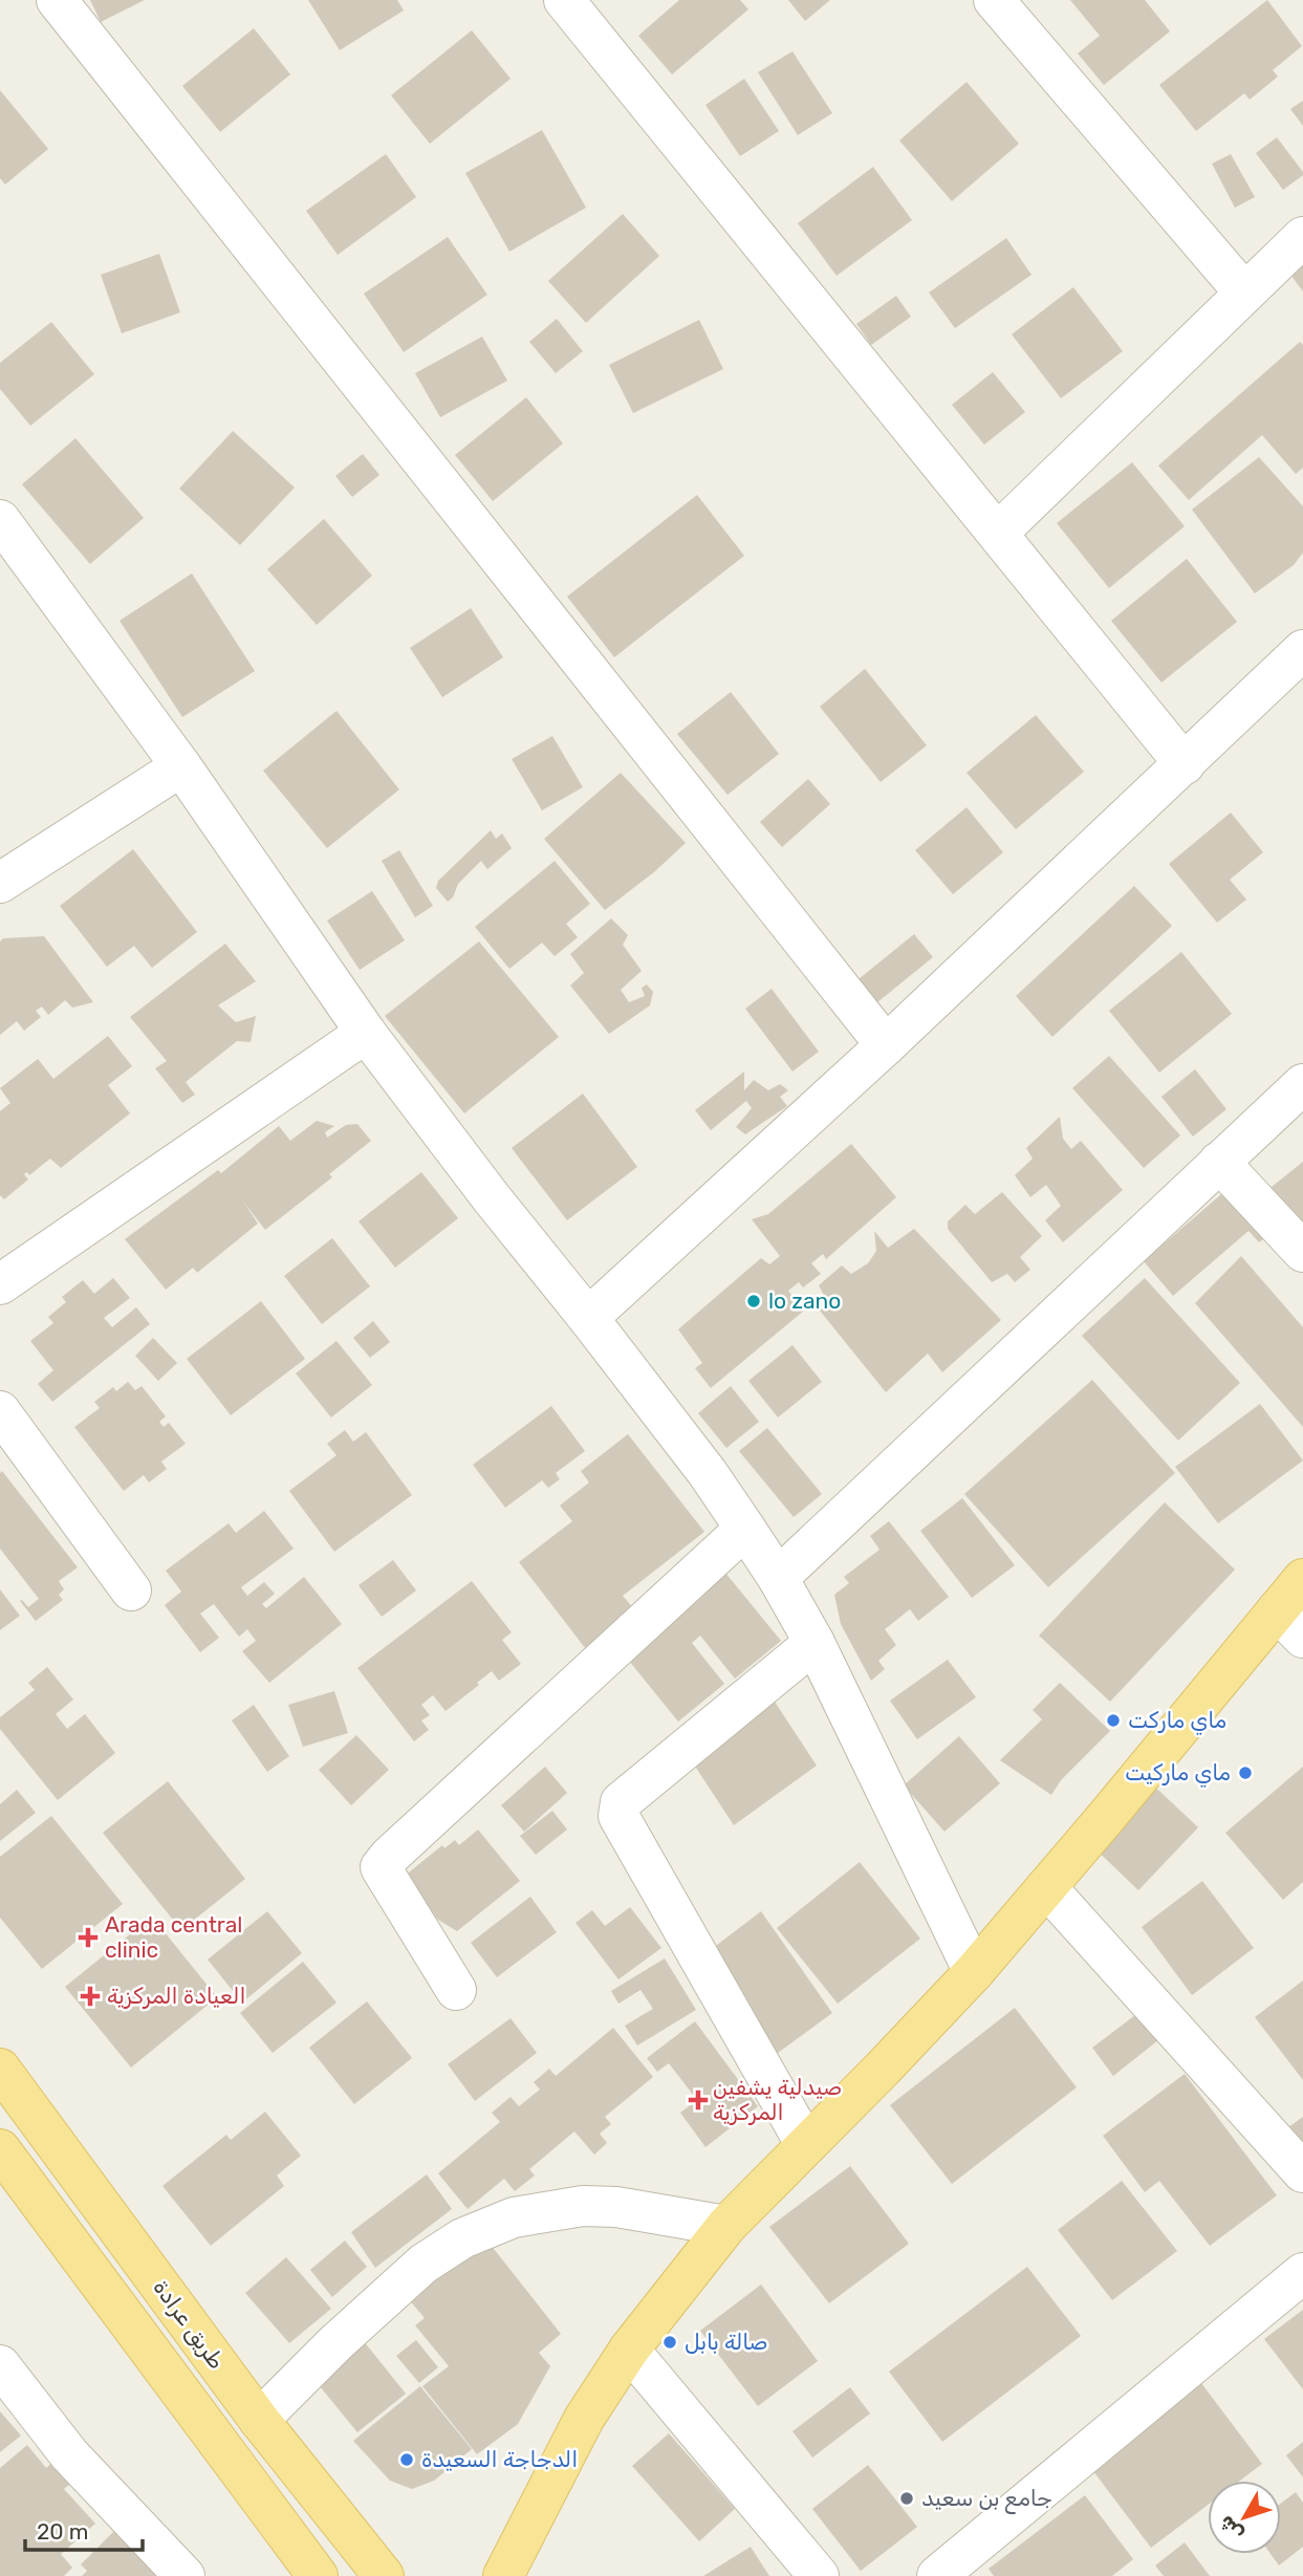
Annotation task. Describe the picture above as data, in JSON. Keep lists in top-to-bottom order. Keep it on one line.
{"streets":{"main road":["طريق عرادة"]},"places":{"other":["lo zano","ماي ماركت","ماي ماركيت","صالة بابل","الدجاجة السعيدة","جامع بن سعيد"],"health":["Arada central clinic","العيادة المركزية","صيدلية يشفين المركزية"]},"scale_bar":"20 m","north":"bottom left"}
